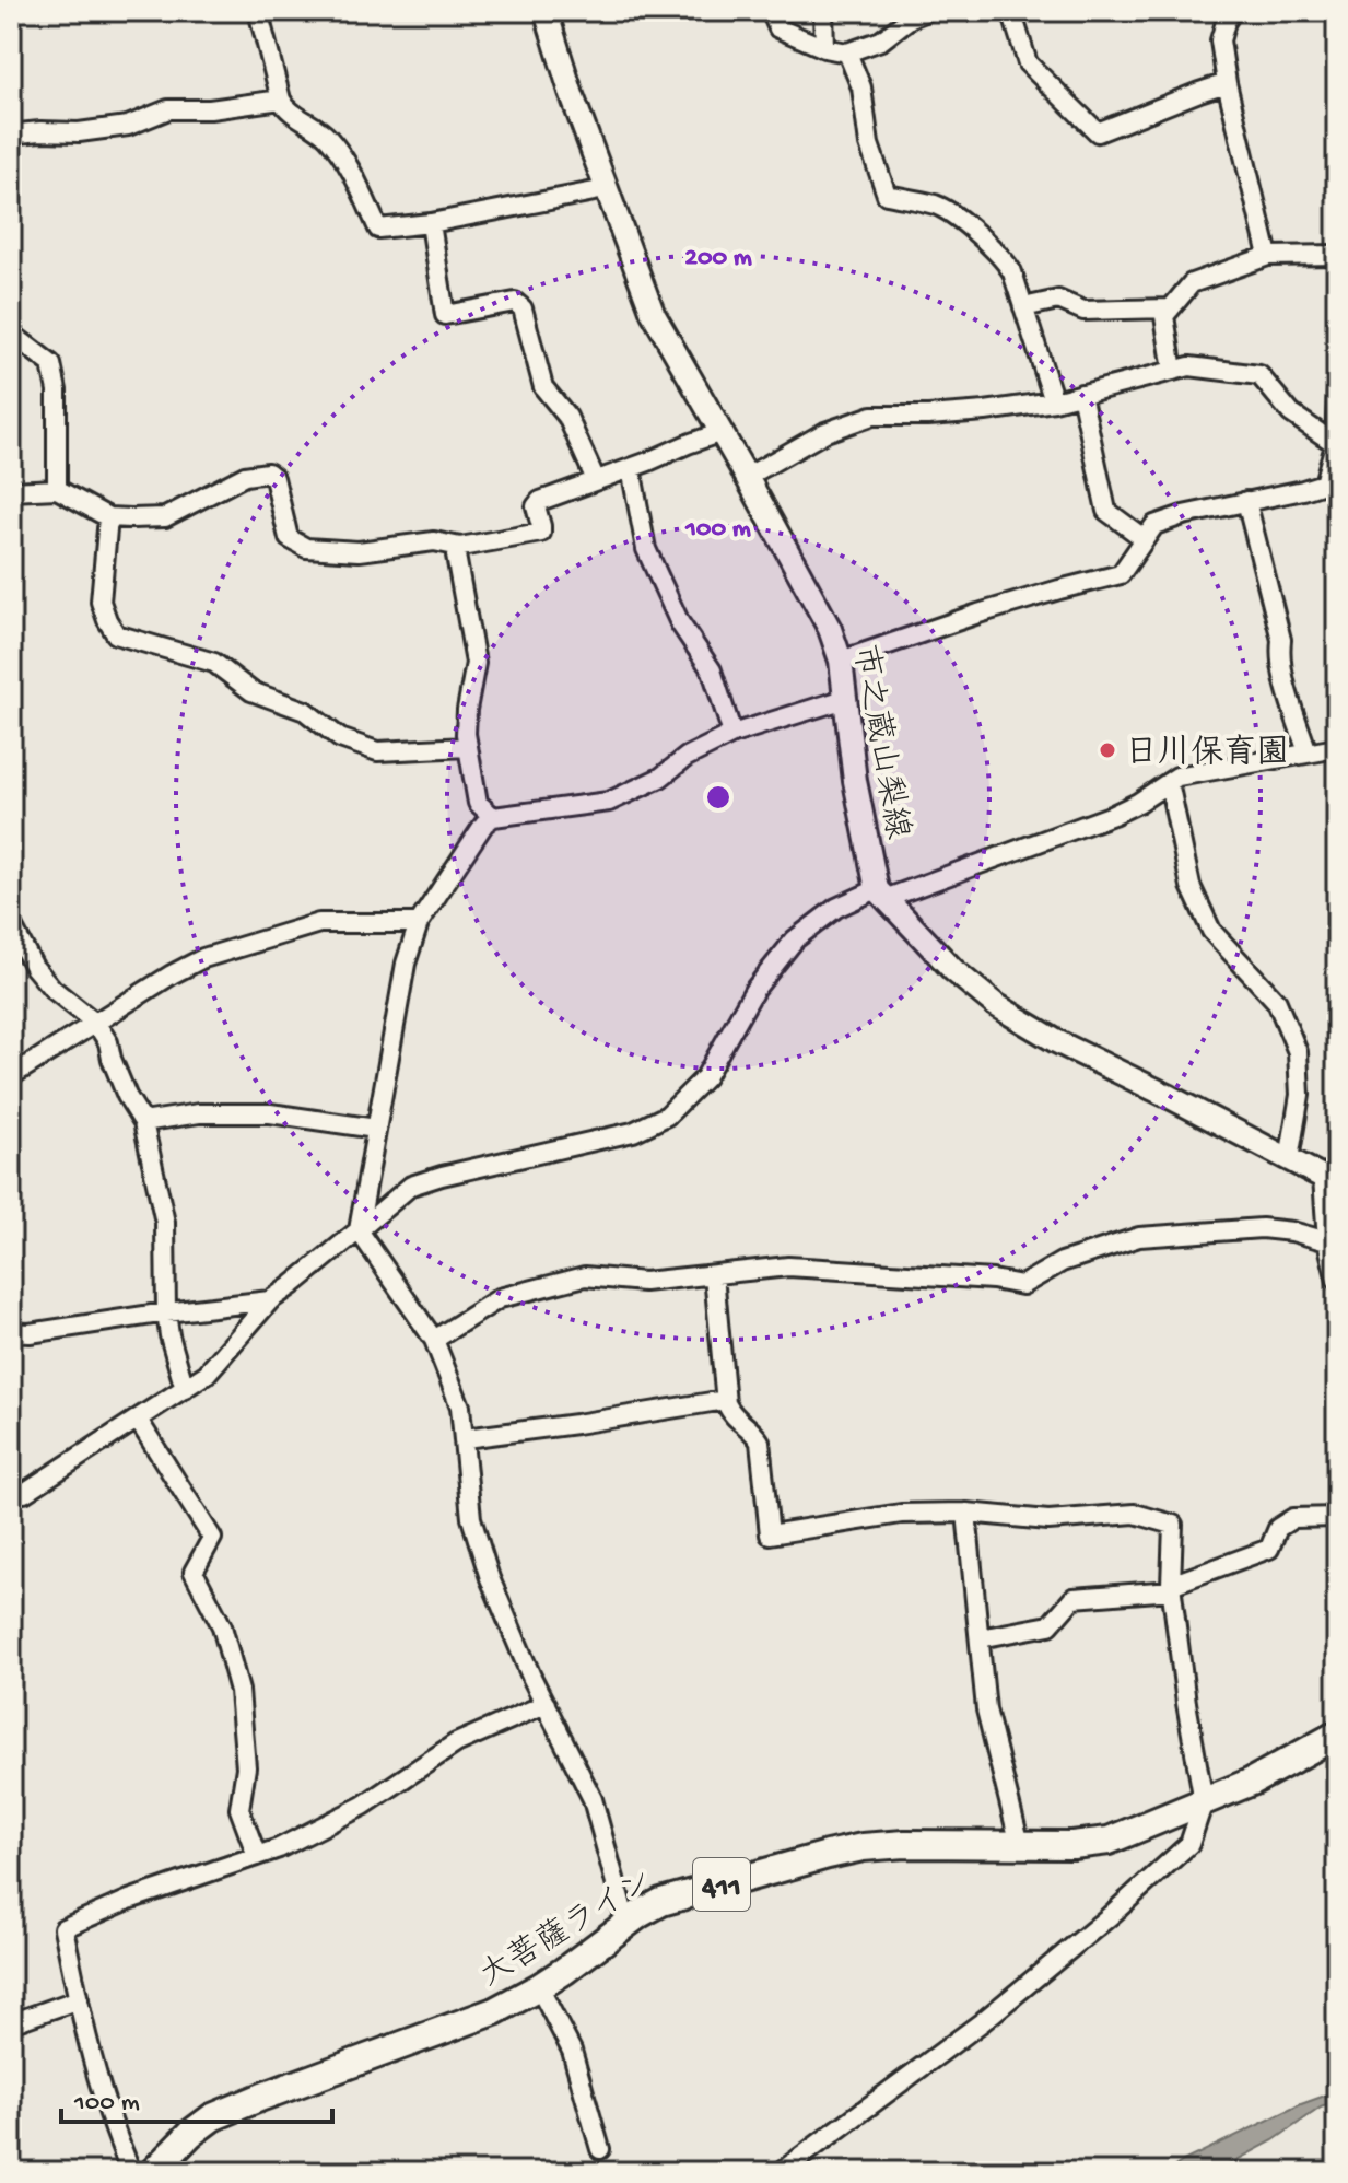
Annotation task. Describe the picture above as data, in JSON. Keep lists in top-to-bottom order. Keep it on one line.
{"streets":{"highway":["411","大菩薩ライン"],"main road":["市之蔵山梨線"]},"places":["日川保育園"],"scale_bar":"100 m","rings":["200 m","100 m"]}
